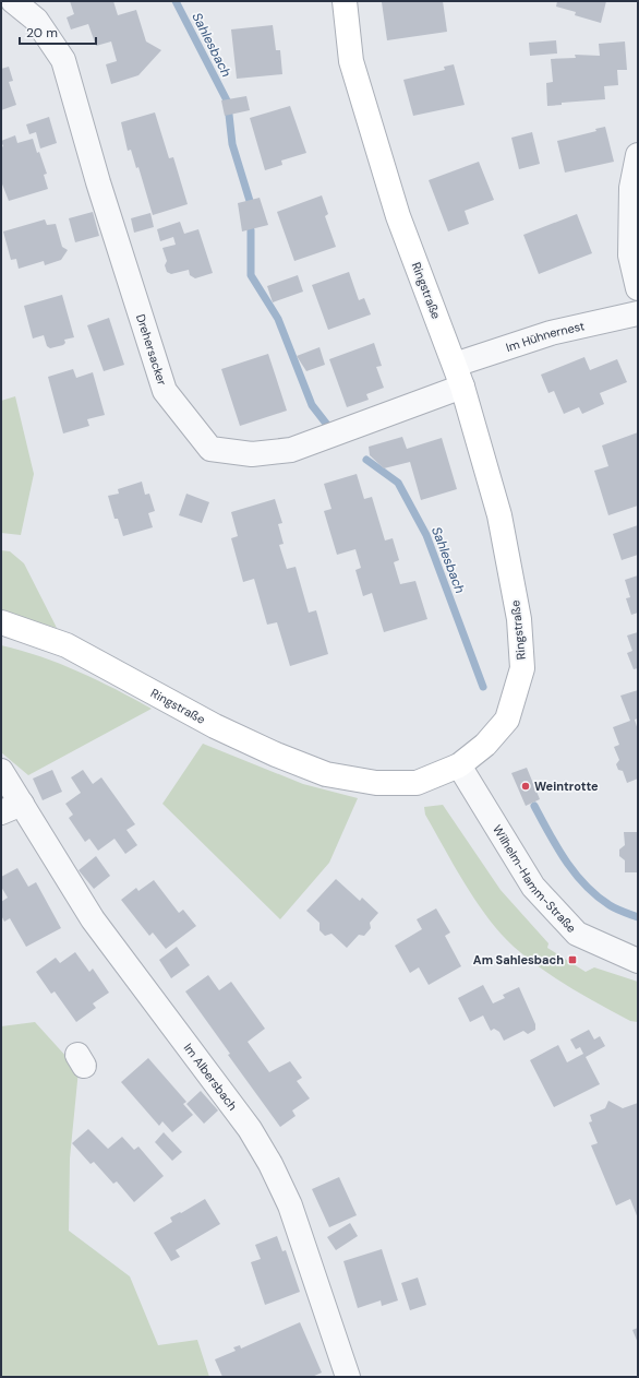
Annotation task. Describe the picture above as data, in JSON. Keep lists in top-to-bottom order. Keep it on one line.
{"streets":{"street":["Ringstraße","Im Hühnernest","Drehersacker","Wilhelm-Hamm-Straße","Im Albersbach"]},"crossings":[["Ringstraße","Im Hühnernest"],["Ringstraße","Drehersacker"],["Ringstraße","Wilhelm-Hamm-Straße"],["Im Hühnernest","Drehersacker"]],"water":["Sahlesbach"],"places":{"other":["Weintrotte"],"transit":["Am Sahlesbach"]},"scale_bar":"20 m"}
